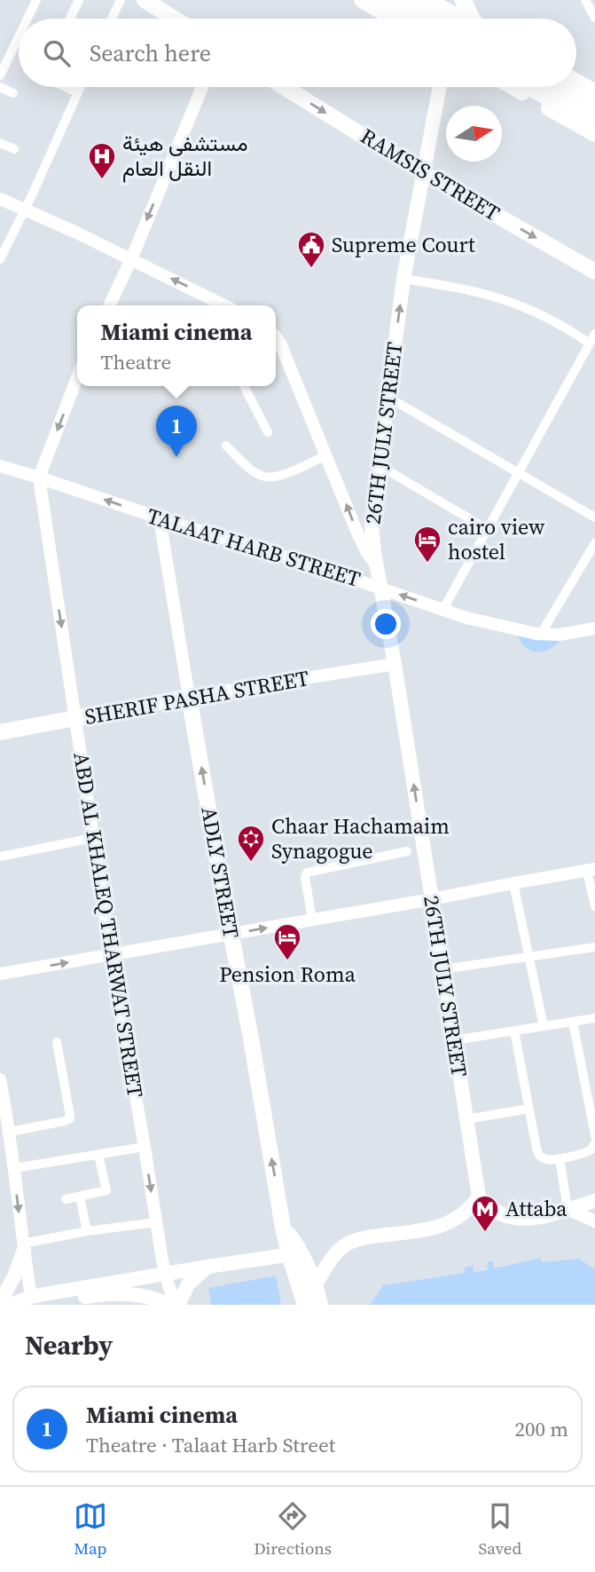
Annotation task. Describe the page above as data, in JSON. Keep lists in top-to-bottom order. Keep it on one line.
{"streets":{"main road":["RAMSIS STREET","26TH JULY STREET","SHERIF PASHA STREET","ADLY STREET"],"street":["TALAAT HARB STREET","ABD AL KHALEQ THARWAT STREET"]},"crossings":[["RAMSIS STREET","26TH JULY STREET"],["26TH JULY STREET","TALAAT HARB STREET"],["26TH JULY STREET","SHERIF PASHA STREET"],["TALAAT HARB STREET","ADLY STREET"],["TALAAT HARB STREET","ABD AL KHALEQ THARWAT STREET"],["SHERIF PASHA STREET","ADLY STREET"],["SHERIF PASHA STREET","ABD AL KHALEQ THARWAT STREET"]],"one_way":["ADLY STREET","ABD AL KHALEQ THARWAT STREET"],"places":{"hospital":["مستشفى هيئة النقل العام"],"public building":["Supreme Court"],"hotel":["cairo view hostel","Pension Roma"],"synagogue":["Chaar Hachamaim Synagogue"],"metro station":["Attaba"]},"north":"right","page":{"search":"Search here","popup":["Miami cinema","Theatre"],"pins":"1","heading":"Nearby","list":[{"mark":"1","name":"Miami cinema","note":"Theatre · Talaat Harb Street","value":"200 m"}],"nav":["Map","Directions","Saved"]}}
